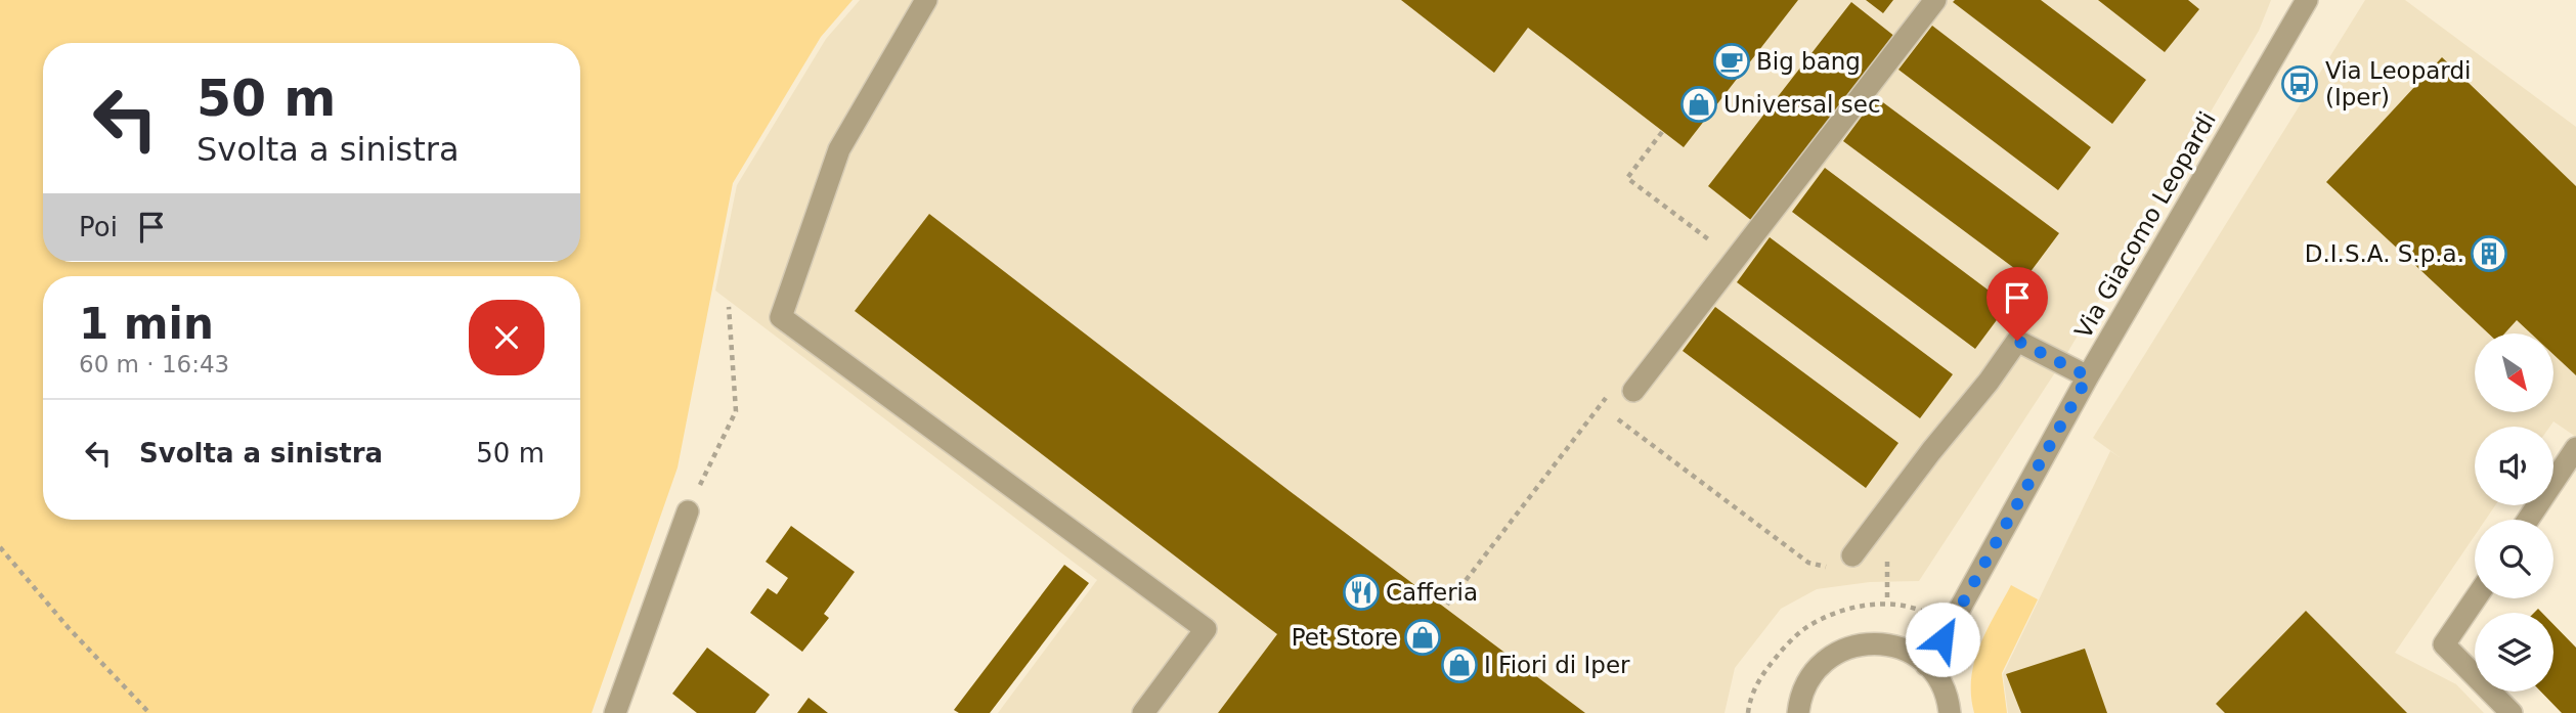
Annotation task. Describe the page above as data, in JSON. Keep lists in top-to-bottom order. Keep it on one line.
{"streets":{"street":["Via Giacomo Leopardi"]},"places":{"cafe":["Big bang"],"bus stop":["Via Leopardi (Iper)"],"shop":["Universal sec","Pet Store","I Fiori di Iper"],"building":["D.I.S.A. S.p.a."],"restaurant":["Cafferia"]},"north":"bottom right","page":{"turn":["50 m","Svolta a sinistra"],"then":"Poi","heading":["1 min","60 m · 16:43"],"list":[{"name":"Svolta a sinistra","value":"50 m"}]}}
